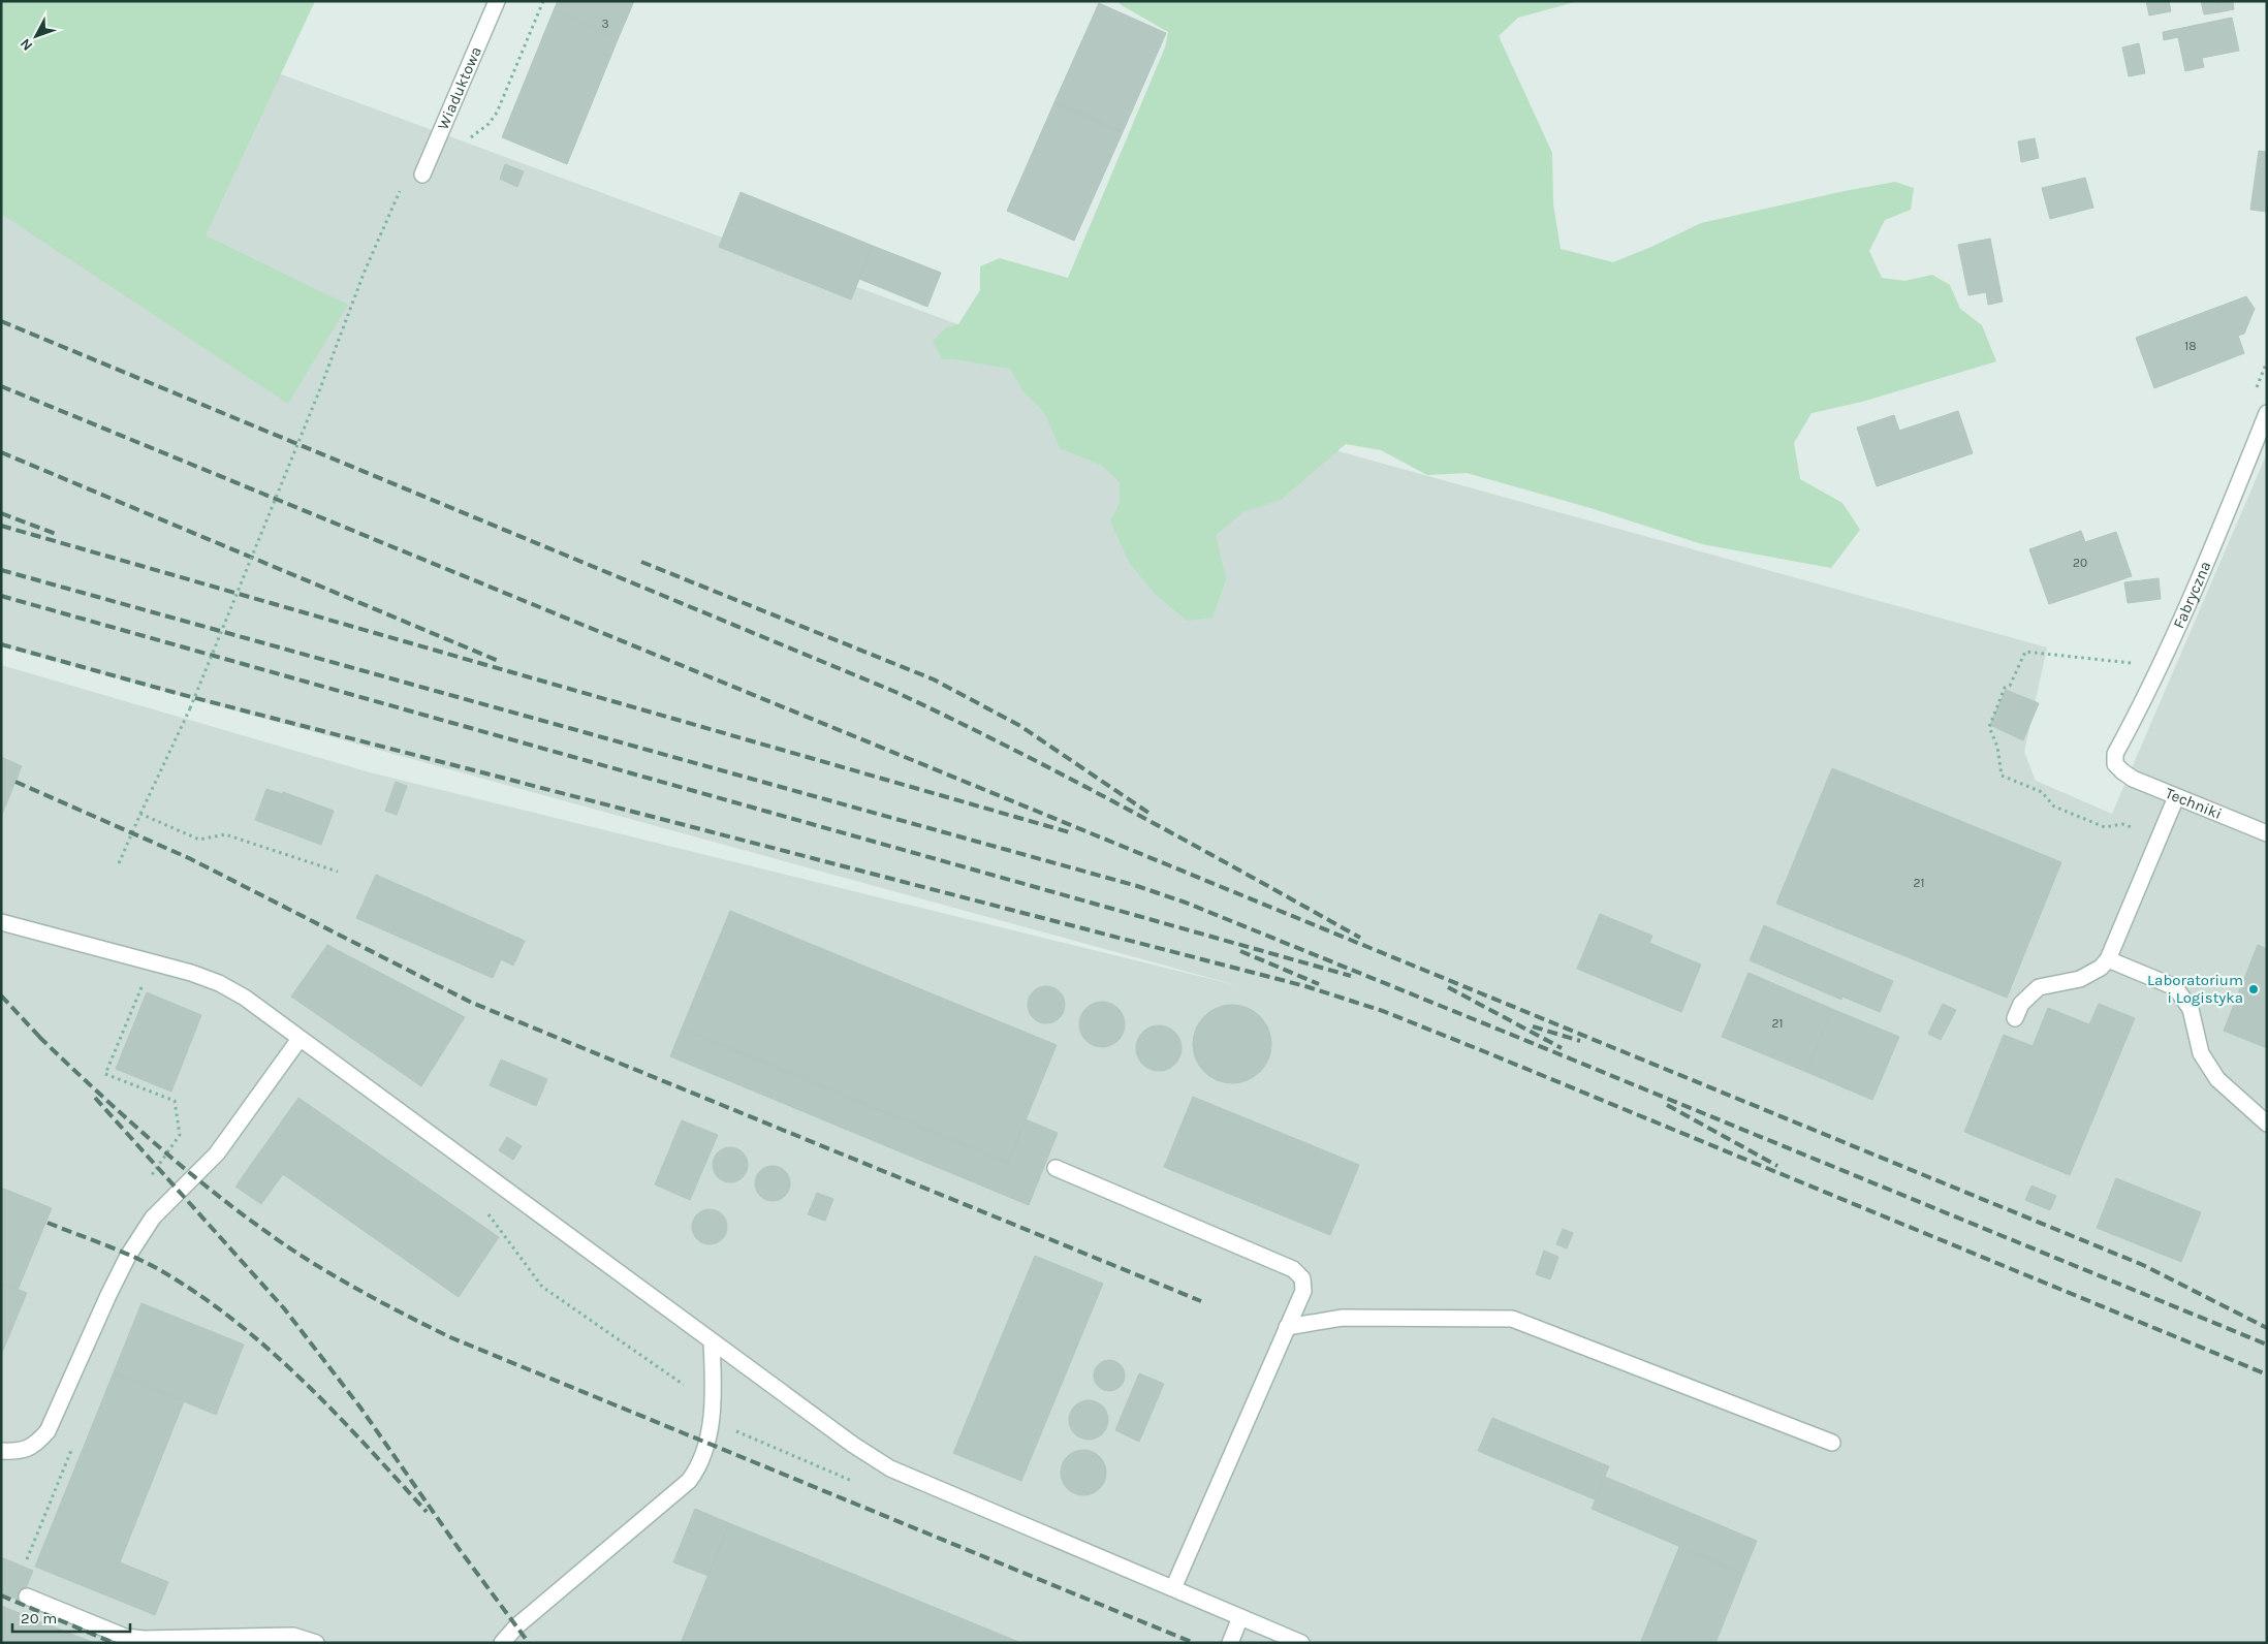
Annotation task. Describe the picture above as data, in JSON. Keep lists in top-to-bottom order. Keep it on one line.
{"streets":{"street":["Wiaduktowa","Fabryczna","Techniki"]},"crossings":[["Fabryczna","Techniki"]],"places":["Laboratorium i Logistyka"],"house_numbers":["3","18","20","21","21"],"scale_bar":"20 m","north":"bottom left"}
